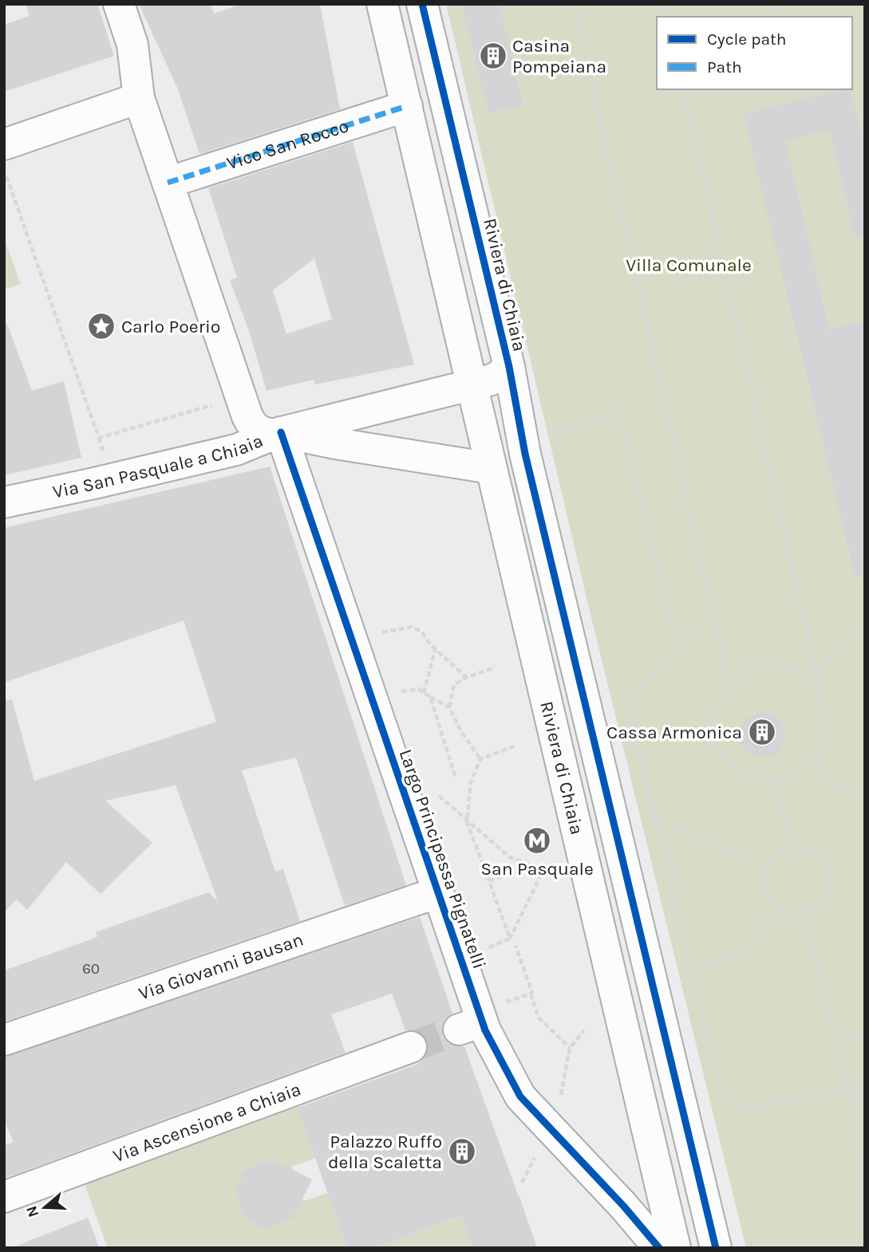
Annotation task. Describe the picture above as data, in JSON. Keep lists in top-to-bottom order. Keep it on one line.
{"streets":{"street":["Vico San Rocco","Riviera di Chiaia","Via San Pasquale a Chiaia","Largo Principessa Pignatelli","Via Giovanni Bausan","Via Ascensione a Chiaia"]},"crossings":[["Vico San Rocco","Riviera di Chiaia"],["Riviera di Chiaia","Via San Pasquale a Chiaia"],["Via San Pasquale a Chiaia","Largo Principessa Pignatelli"],["Largo Principessa Pignatelli","Via Giovanni Bausan"]],"parks":["Villa Comunale"],"places":{"building":["Casina Pompeiana","Cassa Armonica","Palazzo Ruffo della Scaletta"],"place":["Carlo Poerio"],"metro station":["San Pasquale"]},"house_numbers":["60"],"legend":["Cycle path","Path"],"north":"left"}
